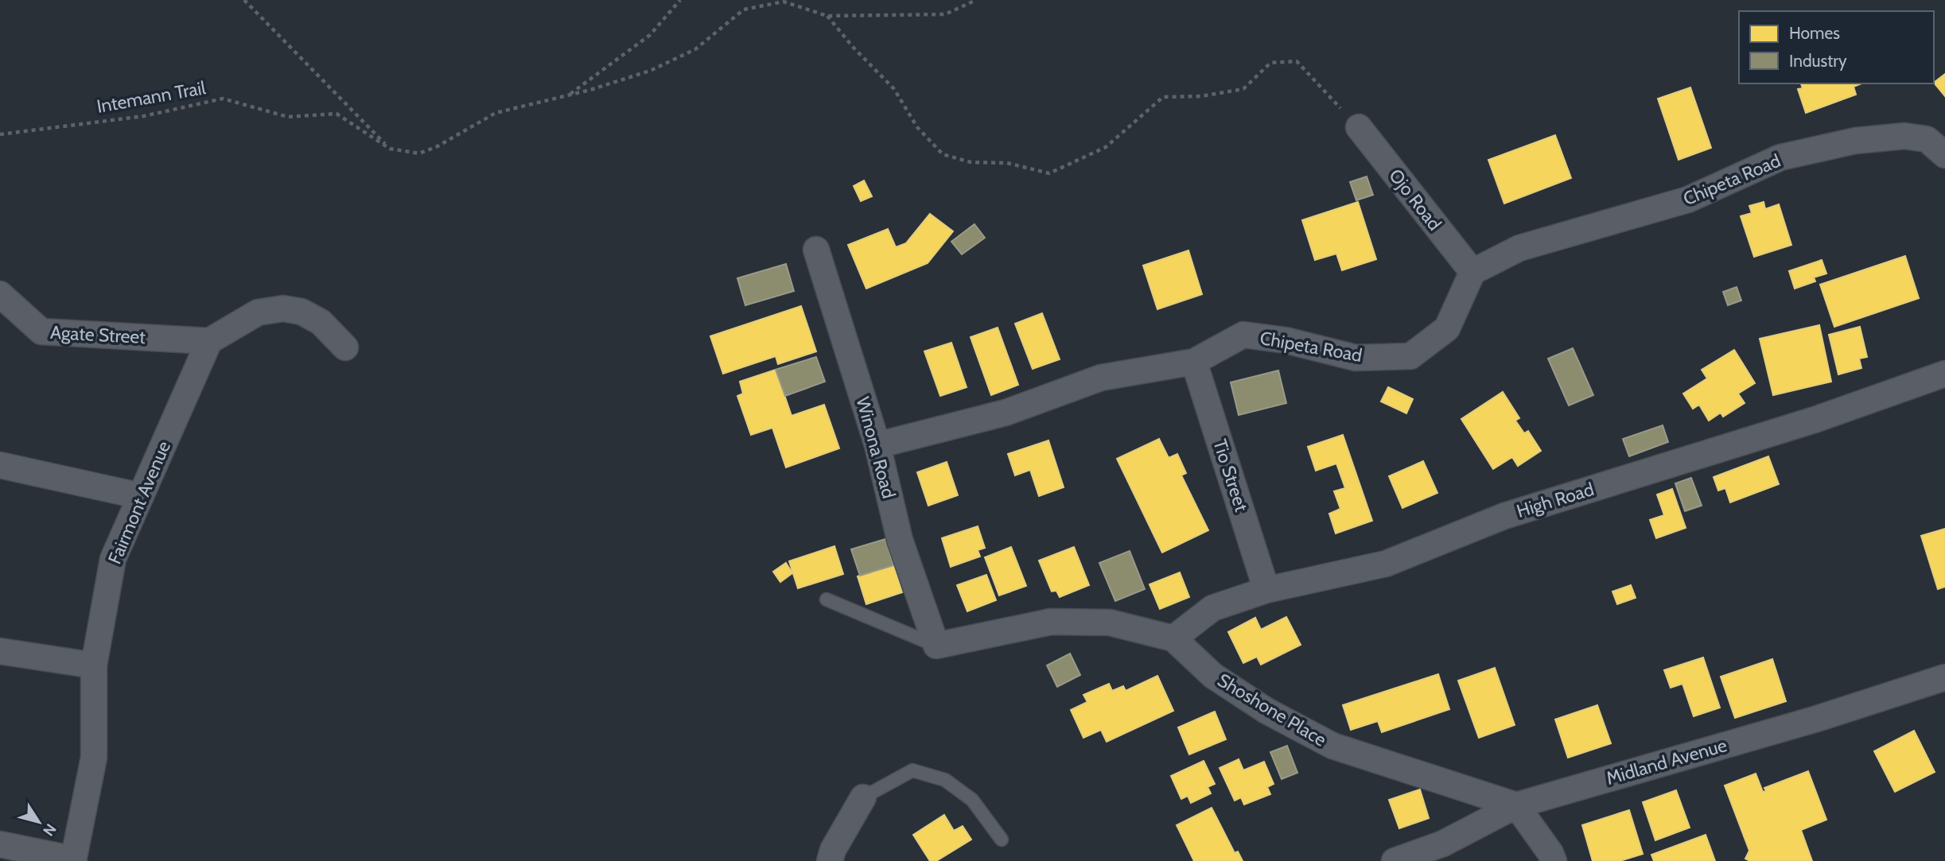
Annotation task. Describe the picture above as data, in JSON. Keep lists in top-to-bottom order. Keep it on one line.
{"streets":{"street":["Chipeta Road","Ojo Road","Agate Street","Winona Road","Tio Street","High Road","Fairmont Avenue","Shoshone Place","Midland Avenue"],"path":["Intemann Trail"]},"crossings":[["Chipeta Road","Ojo Road"],["Chipeta Road","Winona Road"],["Chipeta Road","Tio Street"],["Agate Street","Fairmont Avenue"],["Winona Road","Shoshone Place"],["Tio Street","High Road"],["High Road","Shoshone Place"],["Shoshone Place","Midland Avenue"]],"legend":["Homes","Industry"],"north":"bottom right"}
